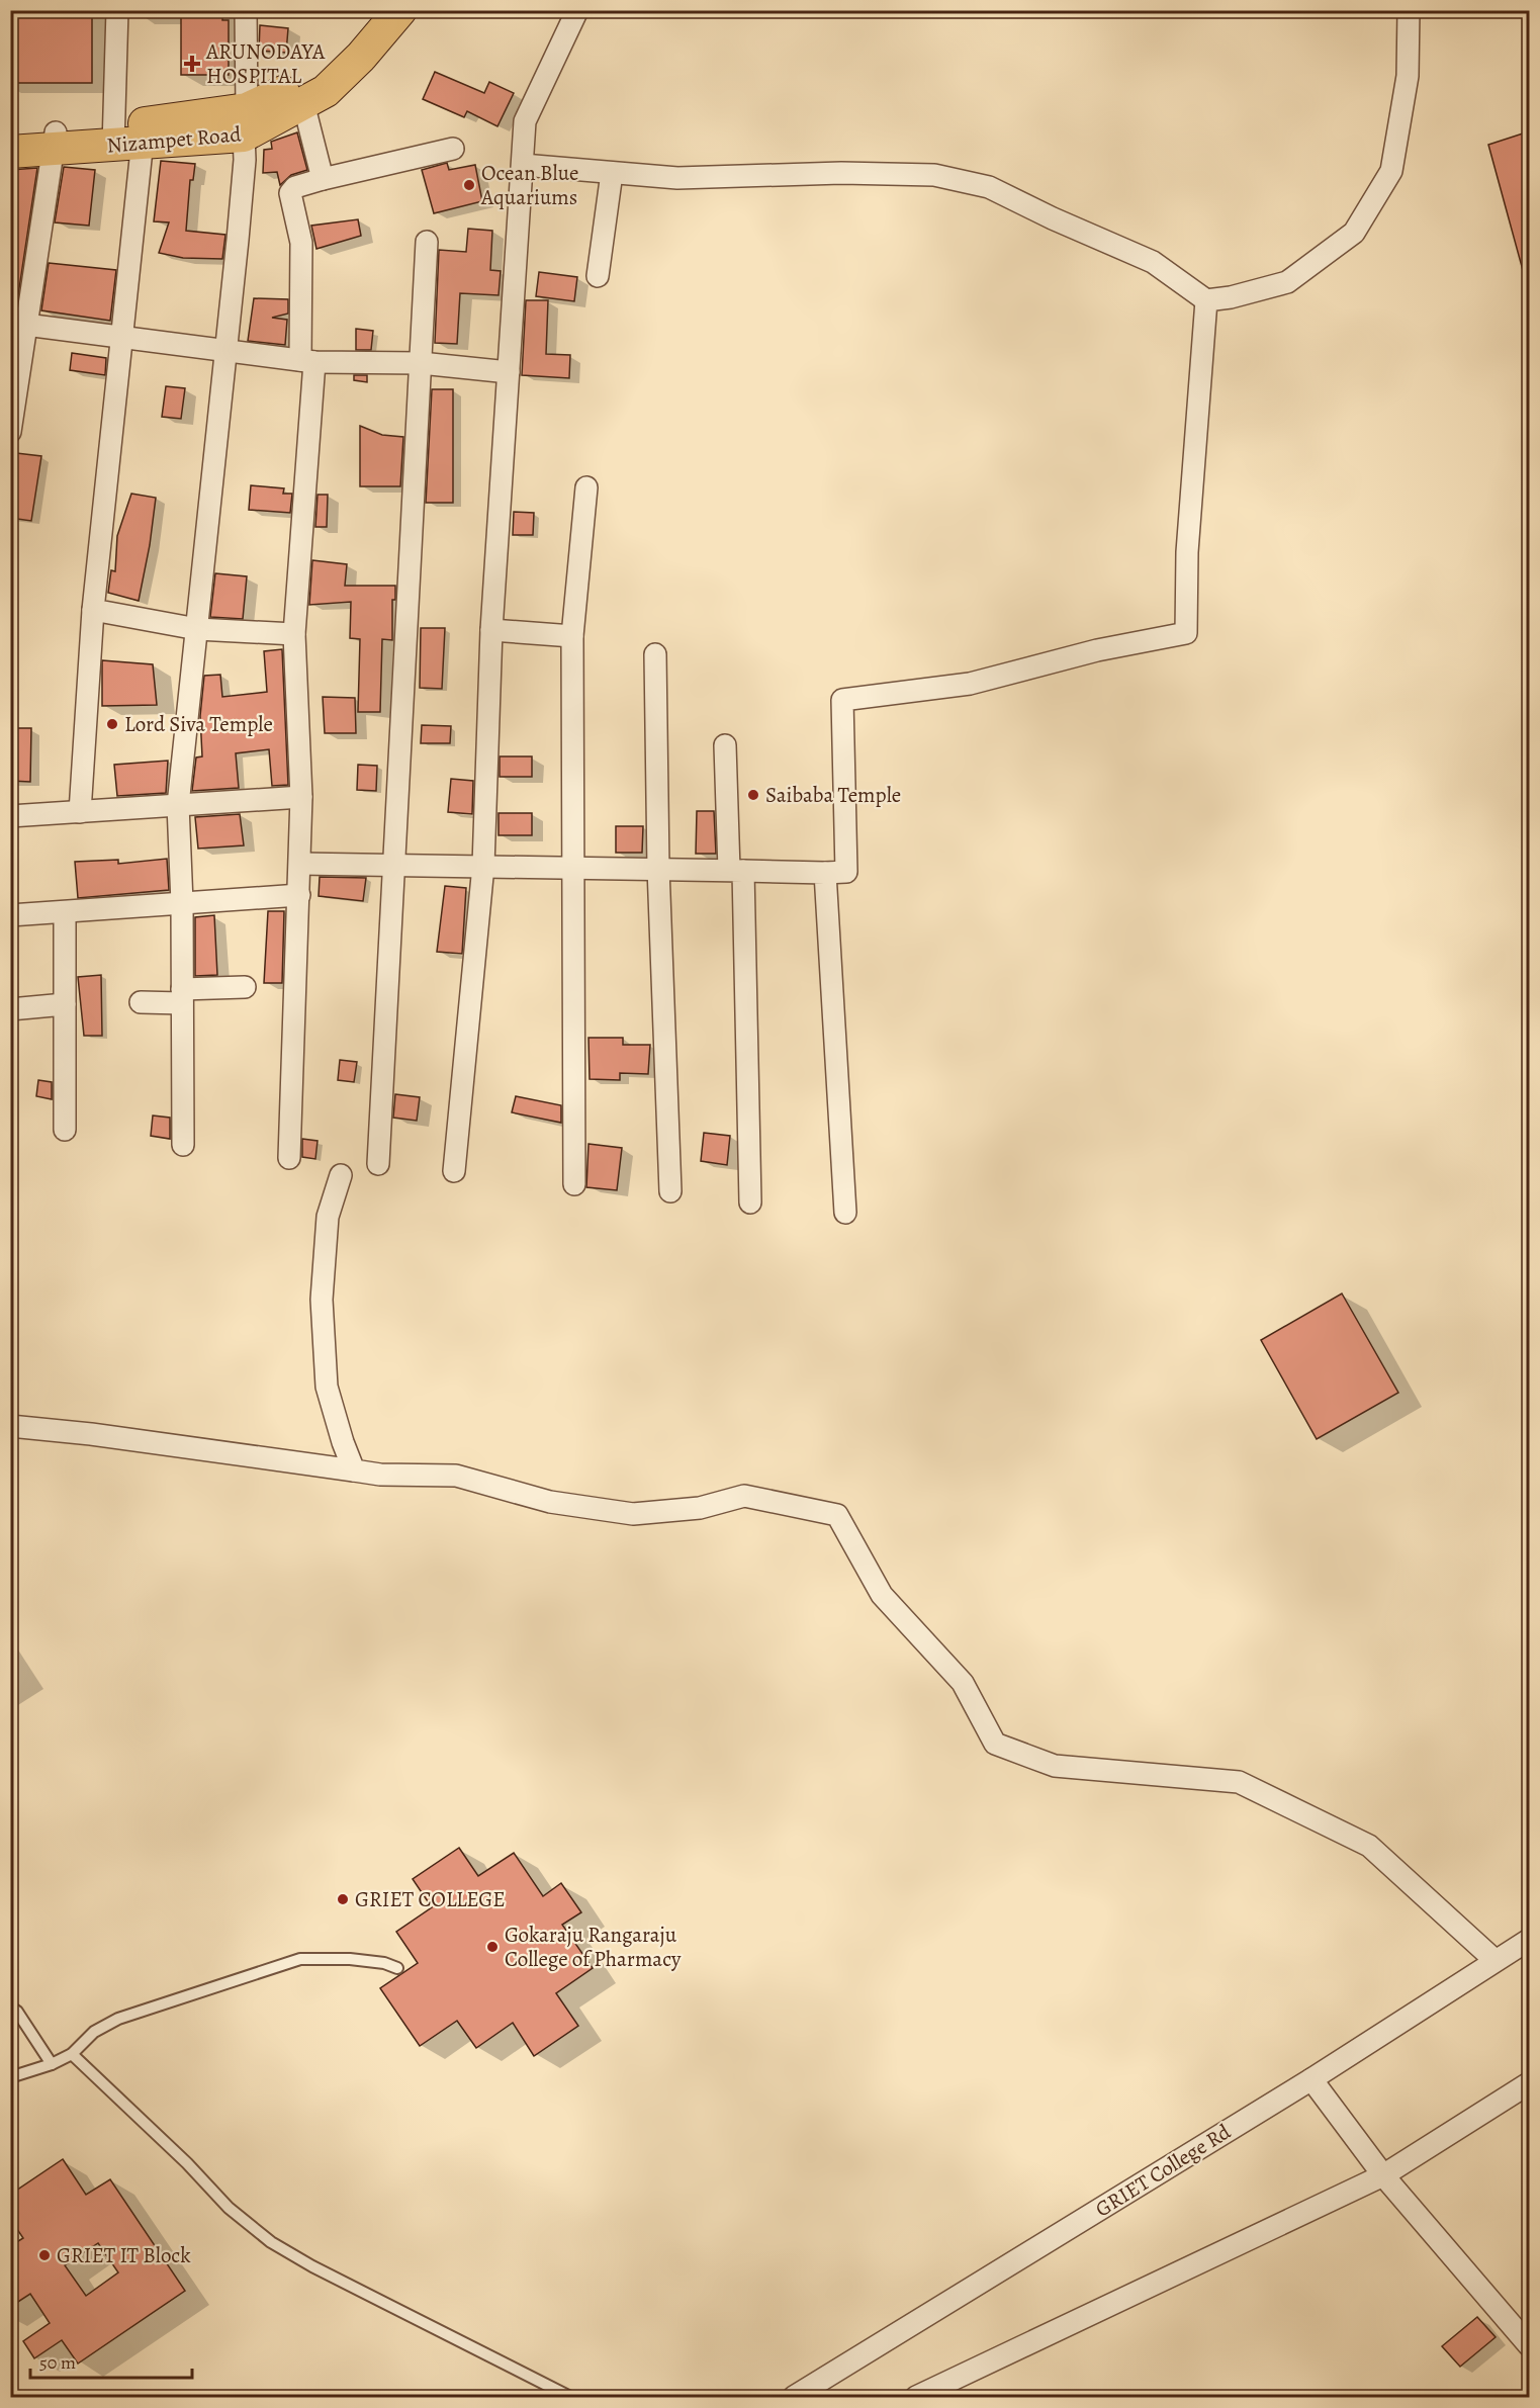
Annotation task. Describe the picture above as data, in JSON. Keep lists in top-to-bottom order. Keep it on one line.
{"streets":{"main road":["Nizampet Road"],"street":["GRIET College Rd"]},"places":{"health":["ARUNODAYA HOSPITAL"],"other":["Ocean Blue Aquariums","Lord Siva Temple","Saibaba Temple","GRIET COLLEGE","Gokaraju Rangaraju College of Pharmacy","GRIET IT Block"]},"scale_bar":"50 m"}
